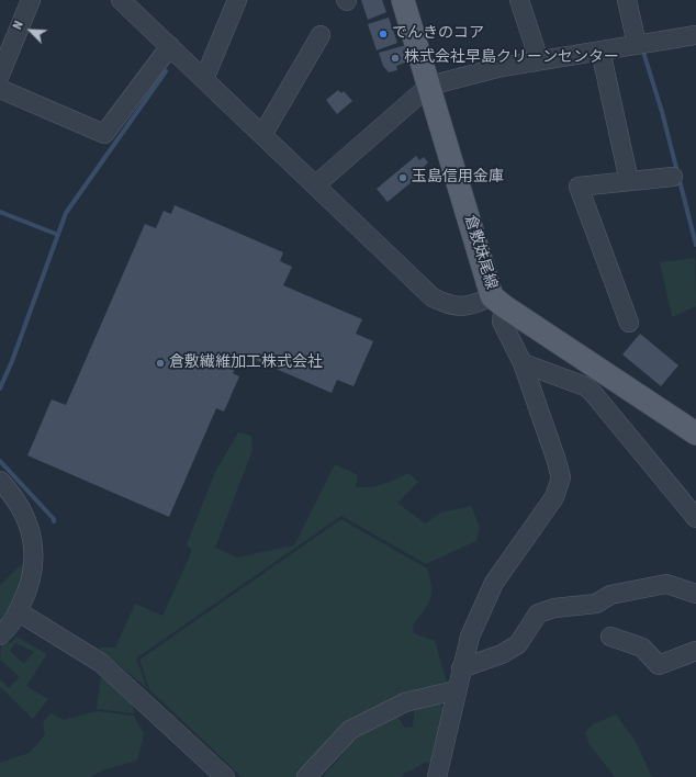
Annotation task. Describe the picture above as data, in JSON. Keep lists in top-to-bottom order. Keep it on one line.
{"streets":{"main road":["倉敷妹尾線"]},"places":["でんきのコア","株式会社早島クリーンセンター","玉島信用金庫","倉敷繊維加工株式会社"],"north":"top left"}
